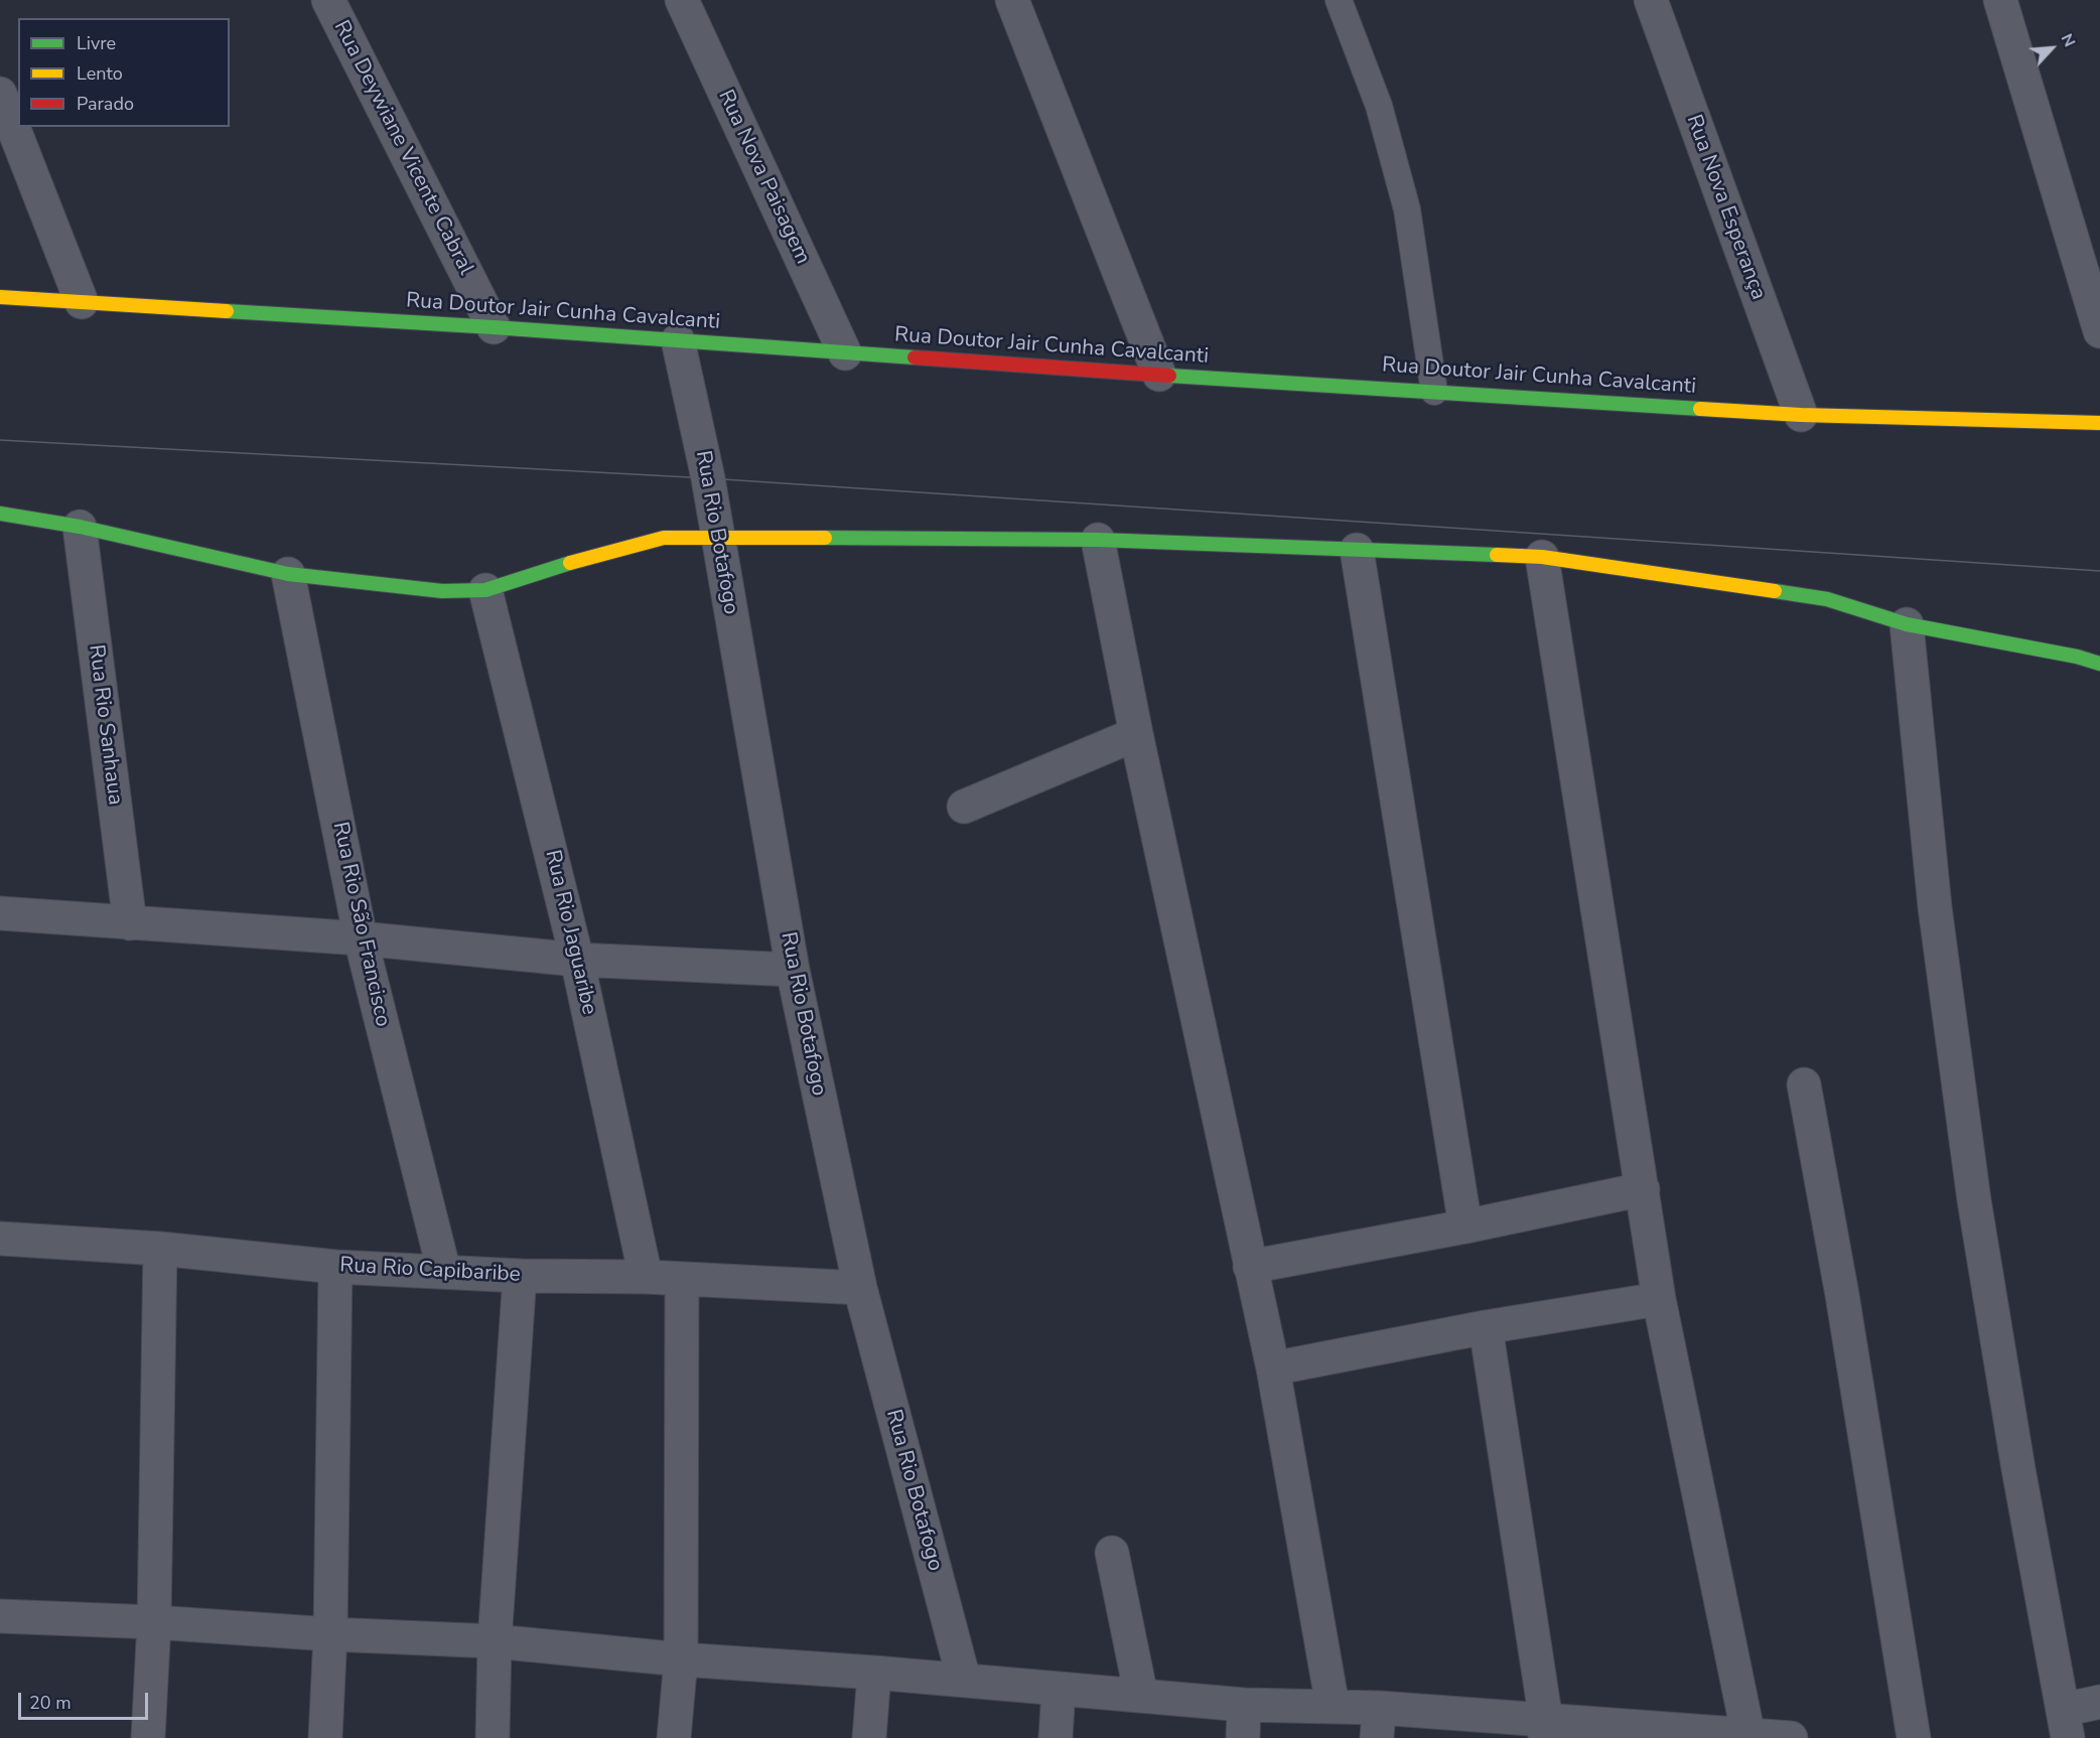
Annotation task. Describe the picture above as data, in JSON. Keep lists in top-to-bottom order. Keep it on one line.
{"streets":{"street":["Rua Deywiane Vicente Cabral","Rua Nova Paisagem","Rua Nova Esperança","Rua Doutor Jair Cunha Cavalcanti","Rua Rio Botafogo","Rua Rio Sanhaua","Rua Rio São Francisco","Rua Rio Jaguaribe","Rua Rio Capibaribe"]},"crossings":[["Rua Deywiane Vicente Cabral","Rua Doutor Jair Cunha Cavalcanti"],["Rua Nova Paisagem","Rua Doutor Jair Cunha Cavalcanti"],["Rua Nova Esperança","Rua Doutor Jair Cunha Cavalcanti"],["Rua Doutor Jair Cunha Cavalcanti","Rua Rio Botafogo"],["Rua Rio Botafogo","Rua Rio Capibaribe"],["Rua Rio São Francisco","Rua Rio Capibaribe"],["Rua Rio Jaguaribe","Rua Rio Capibaribe"]],"legend":["Livre","Lento","Parado"],"scale_bar":"20 m","north":"top right"}
